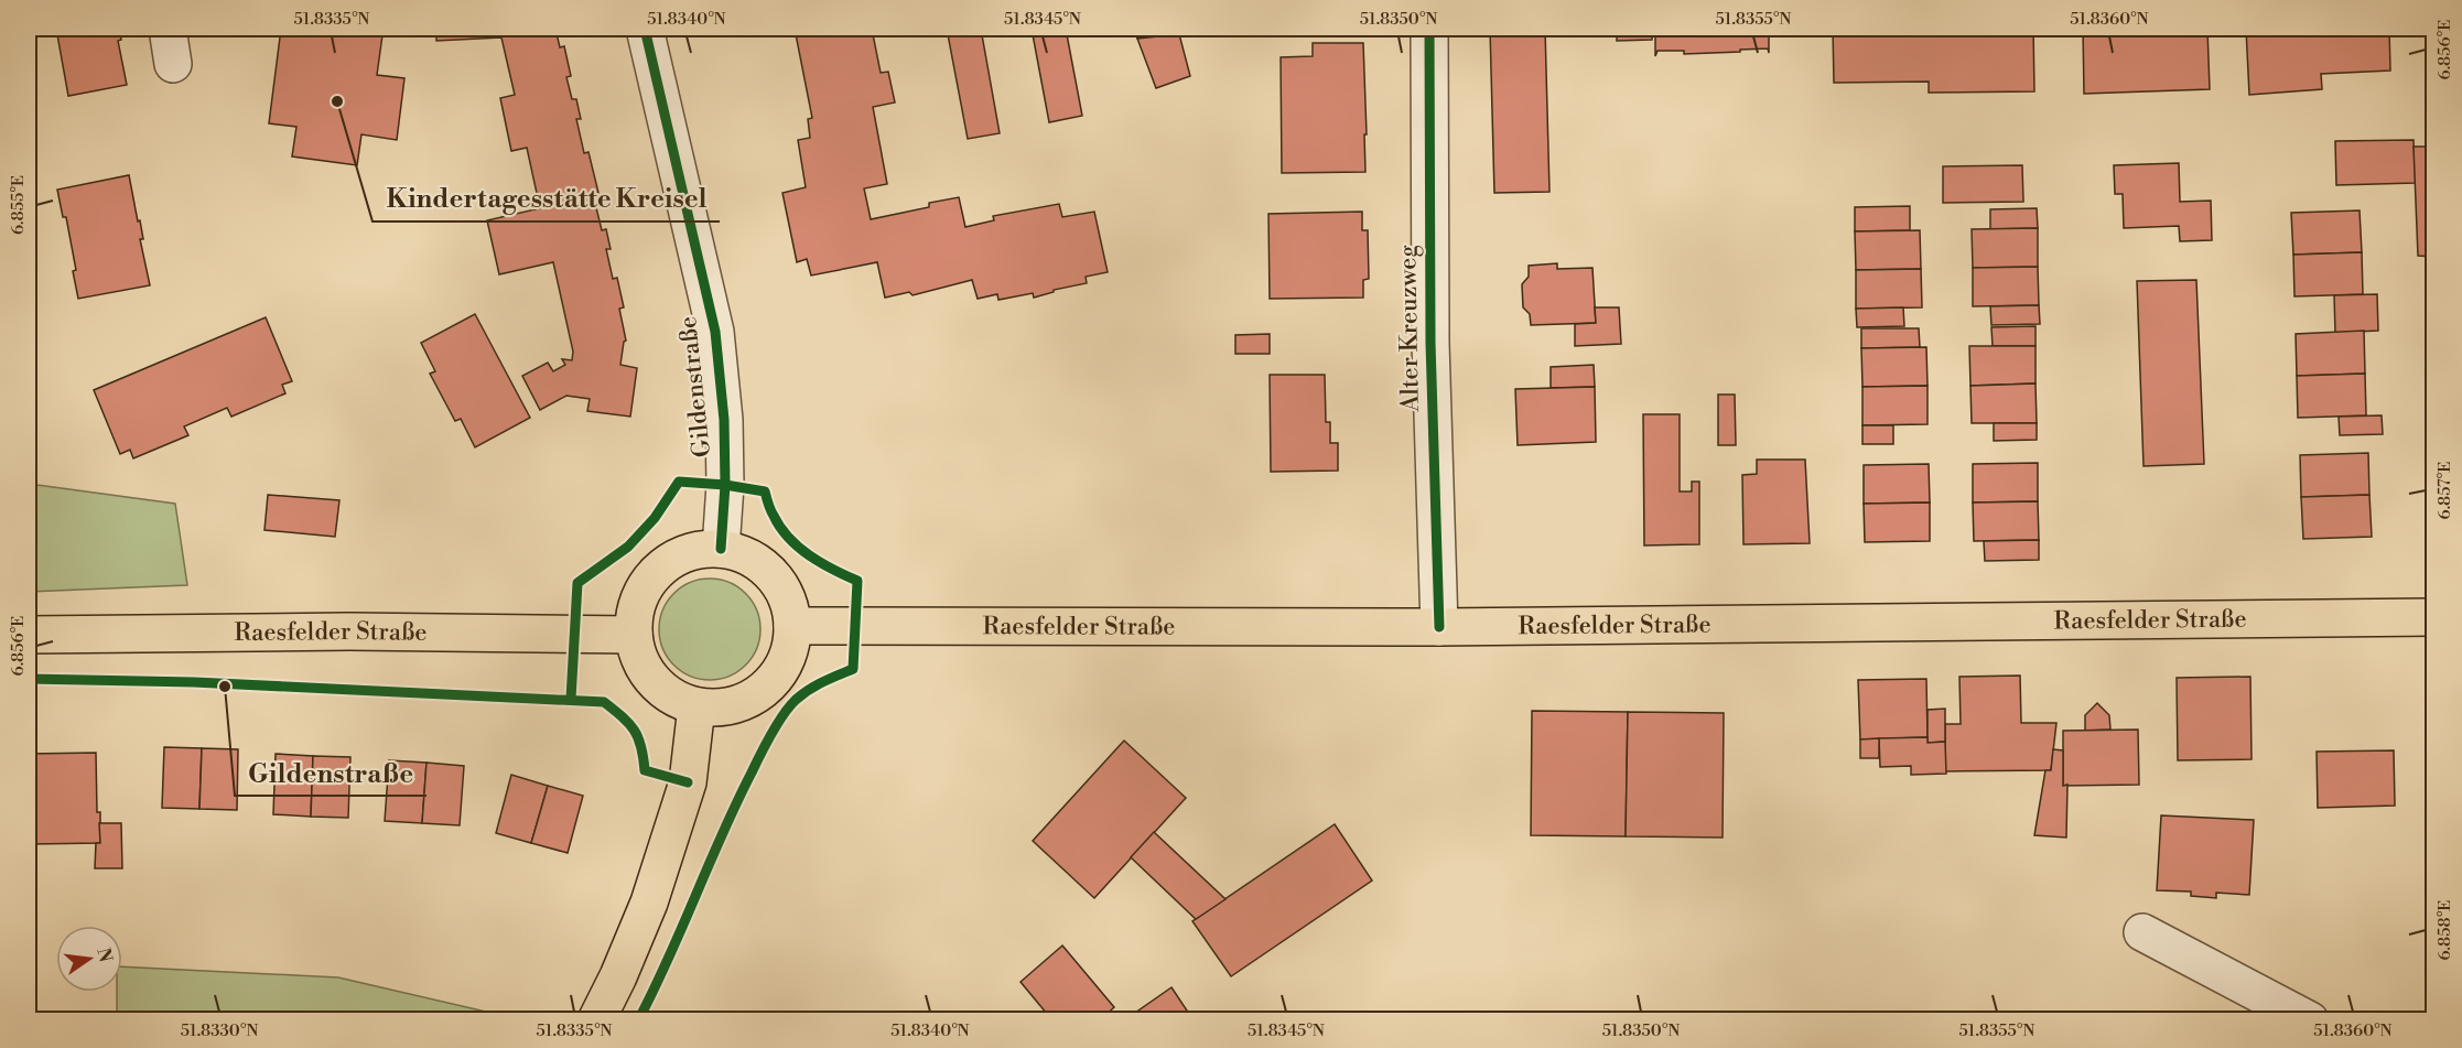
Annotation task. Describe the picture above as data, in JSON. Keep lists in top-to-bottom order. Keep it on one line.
{"streets":{"main road":["Raesfelder Straße"],"street":["Alter Kreuzweg","Gildenstraße"]},"crossings":[["Alter Kreuzweg","Raesfelder Straße"],["Gildenstraße","Raesfelder Straße"]],"places":["Kindertagesstätte Kreisel","Gildenstraße"],"north":"right","coordinates":["51.8335°N","51.8340°N","51.8345°N","51.8350°N","51.8355°N","51.8360°N","6.856°E","6.855°E","6.857°E","6.858°E","51.8330°N"]}
